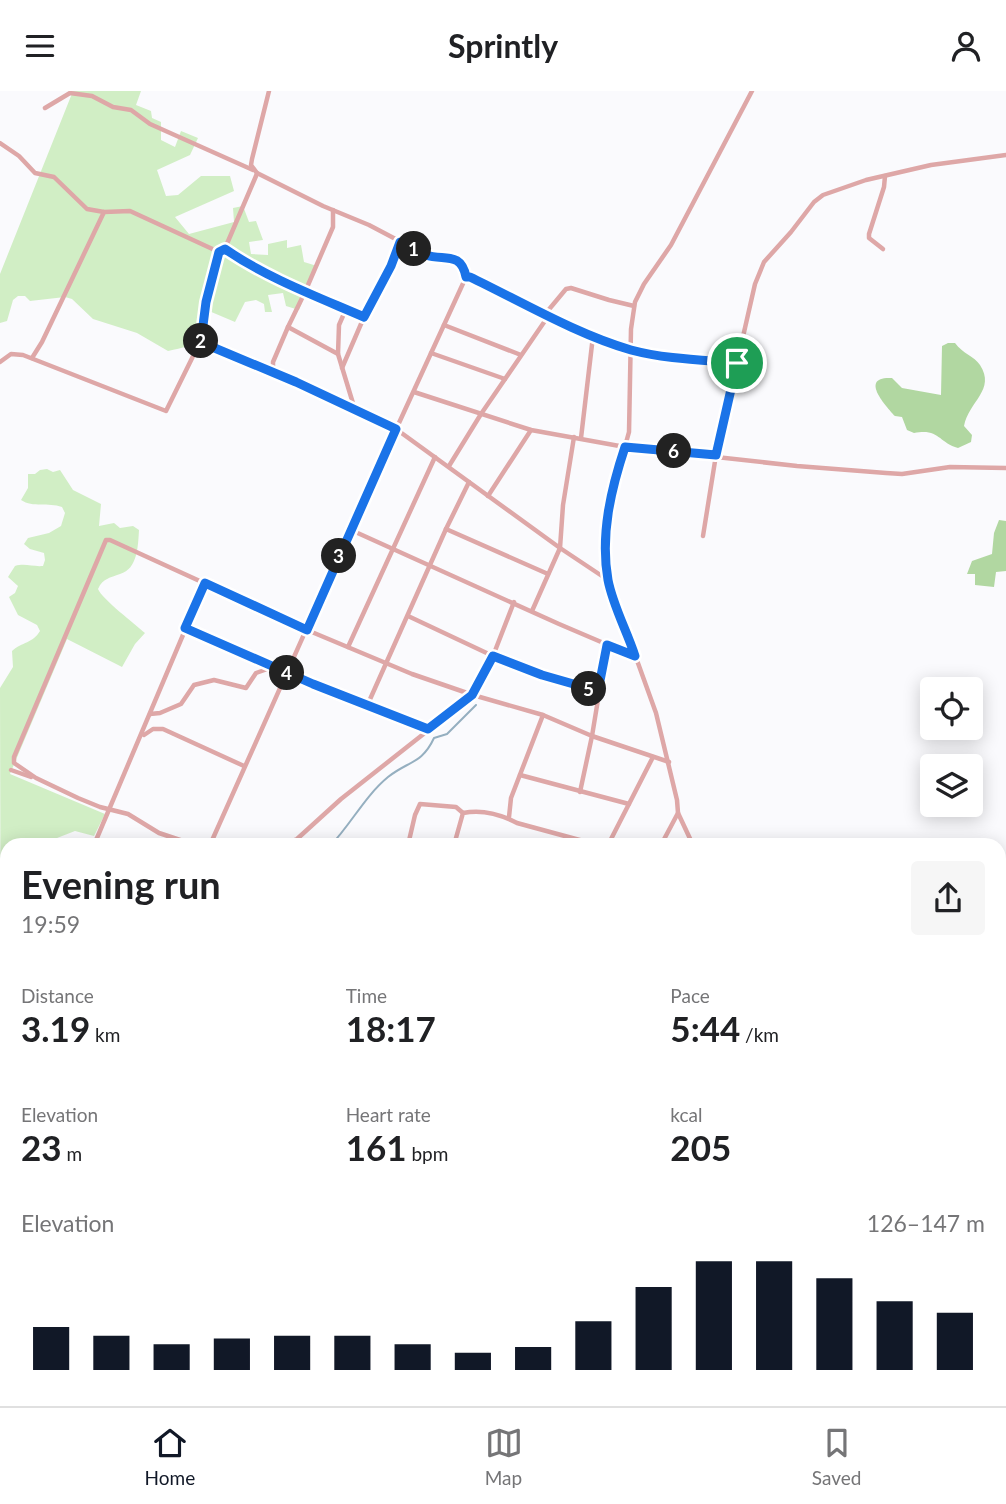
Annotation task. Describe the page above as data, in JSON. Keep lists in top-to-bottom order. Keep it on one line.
{"page":{"header":"Sprintly","pins":["1","2","6","3","4","5"],"heading":["Evening run","19:59"],"stats":[["Distance","3.19 km"],["Time","18:17"],["Pace","5:44 /km"],["Elevation","23 m"],["Heart rate","161 bpm"],["kcal","205"]],"chart":["Elevation","126–147 m"],"tabs":["Home","Map","Saved"]}}
